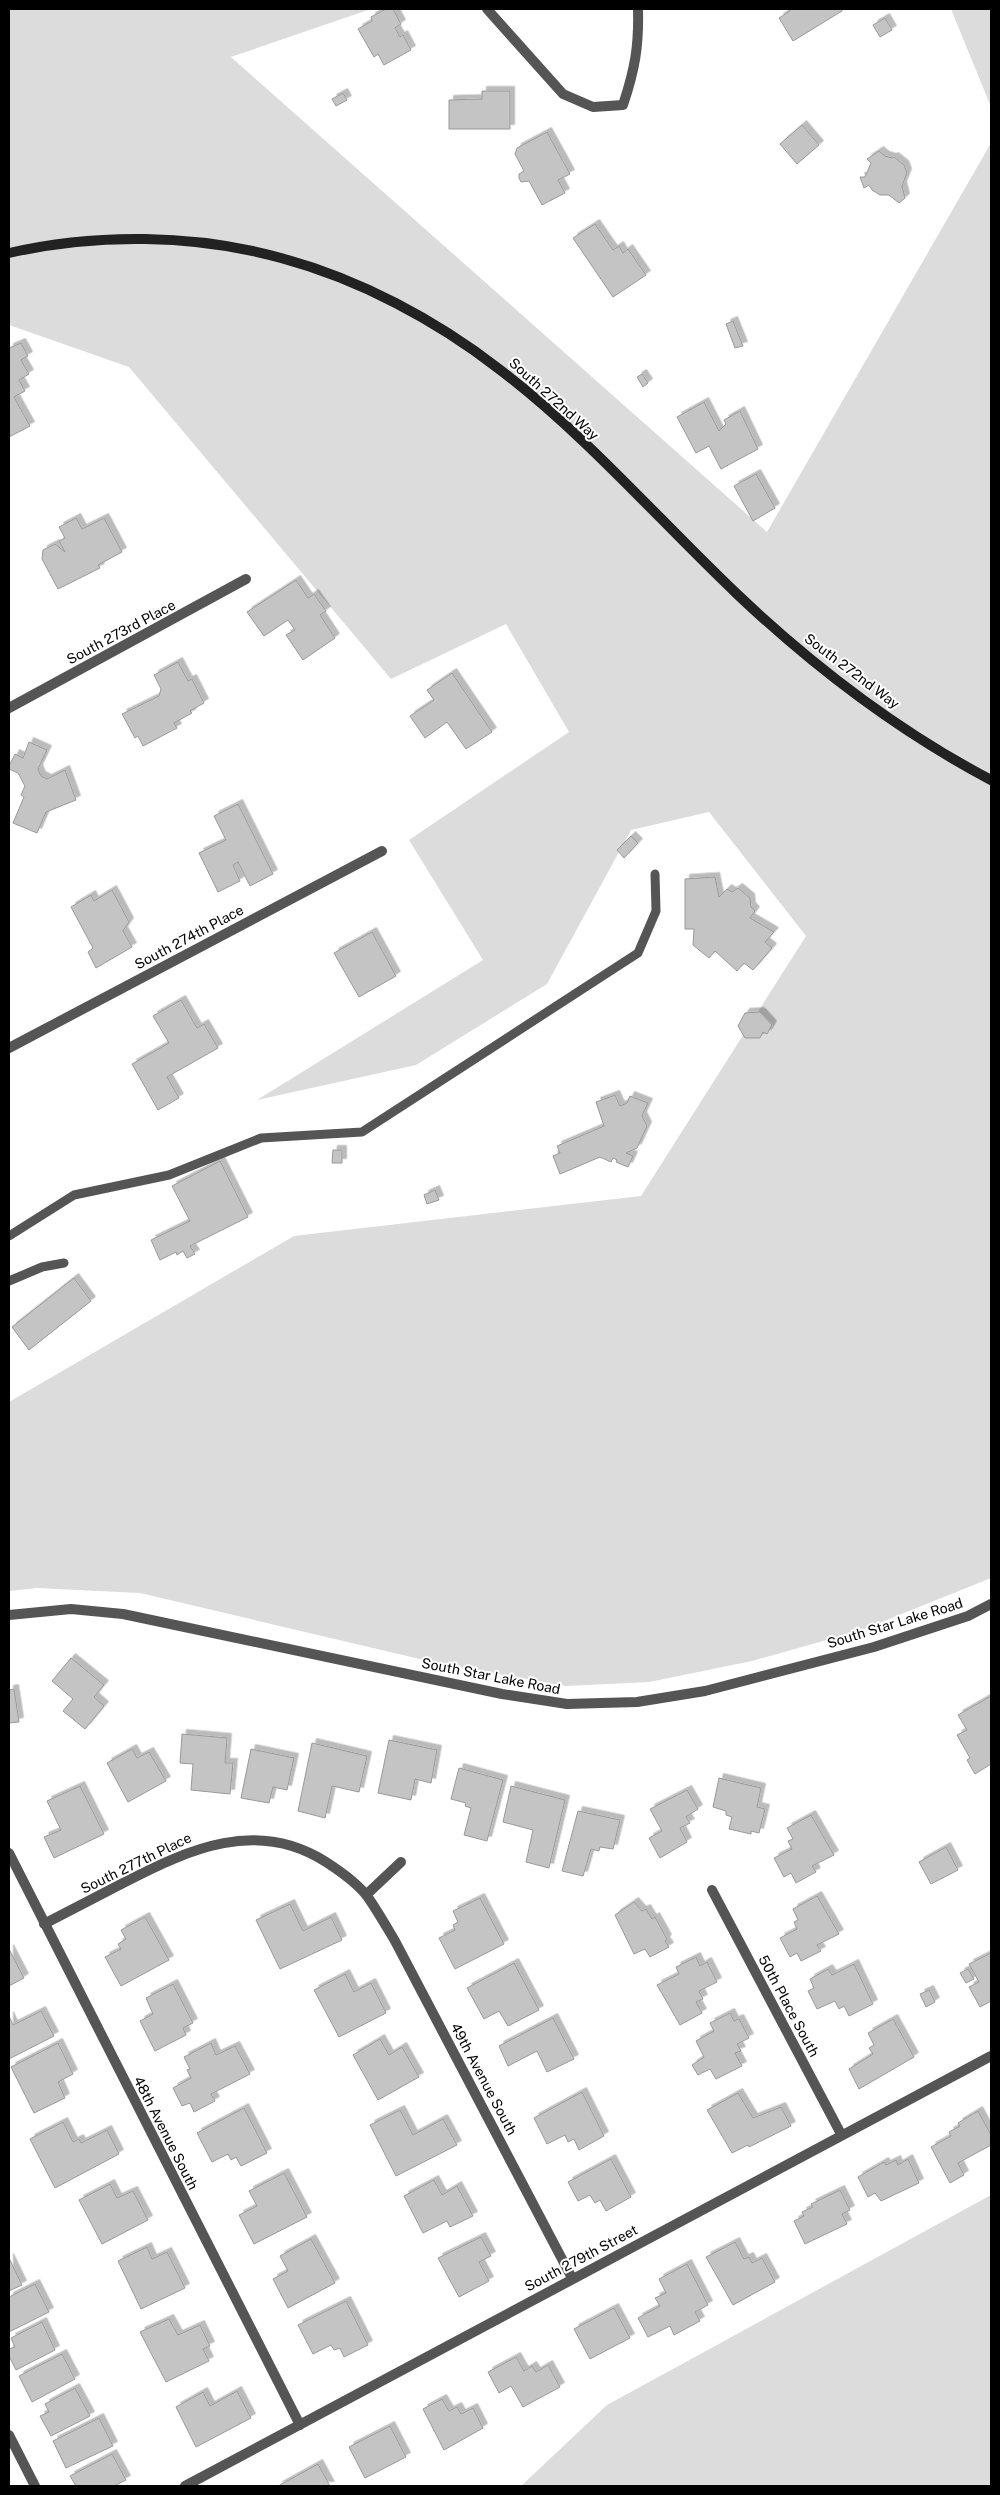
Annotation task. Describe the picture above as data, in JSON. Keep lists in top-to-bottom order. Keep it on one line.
{"streets":{"main road":["South 272nd Way"],"street":["South 273rd Place","South 274th Place","South Star Lake Road","South 277th Place","50th Place South","49th Avenue South","48th Avenue South","South 279th Street"]},"crossings":[["South 277th Place","49th Avenue South"],["South 277th Place","48th Avenue South"],["50th Place South","South 279th Street"],["49th Avenue South","South 279th Street"],["48th Avenue South","South 279th Street"]]}
